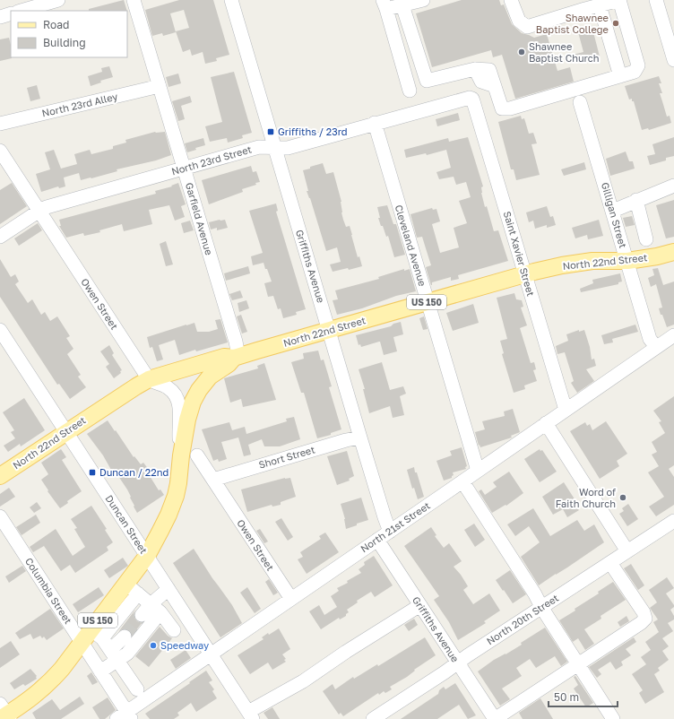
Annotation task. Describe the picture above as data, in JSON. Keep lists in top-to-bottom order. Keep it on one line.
{"streets":{"main road":["North 22nd Street","US 150"],"street":["North 23rd Alley","North 23rd Street","Gilligan Street","Garfield Avenue","Cleveland Avenue","Saint Xavier Street","Griffiths Avenue","Owen Street","Short Street","Duncan Street","North 21st Street","Columbia Street","North 20th Street"]},"crossings":[["North 23rd Alley","Garfield Avenue"],["North 23rd Street","Garfield Avenue"],["North 23rd Street","Cleveland Avenue"],["North 23rd Street","Saint Xavier Street"],["North 23rd Street","Griffiths Avenue"],["North 23rd Street","Owen Street"],["Gilligan Street","North 22nd Street"],["Gilligan Street","North 21st Street"],["Garfield Avenue","North 22nd Street"],["Garfield Avenue","US 150"],["Cleveland Avenue","North 22nd Street"],["Cleveland Avenue","North 21st Street"],["Saint Xavier Street","North 22nd Street"],["Saint Xavier Street","North 21st Street"],["North 22nd Street","Griffiths Avenue"],["North 22nd Street","US 150"],["North 22nd Street","Owen Street"],["North 22nd Street","Duncan Street"],["Griffiths Avenue","Short Street"],["Griffiths Avenue","North 21st Street"],["Griffiths Avenue","North 20th Street"],["US 150","Owen Street"],["US 150","Duncan Street"],["US 150","Columbia Street"],["Owen Street","Short Street"],["Owen Street","North 21st Street"],["Duncan Street","North 21st Street"],["North 21st Street","Columbia Street"]],"places":{"other":["Shawnee Baptist College","Shawnee Baptist Church","Word of Faith Church","Speedway"],"transit":["Griffiths / 23rd","Duncan / 22nd"]},"legend":["Road","Building"],"scale_bar":"50 m"}
